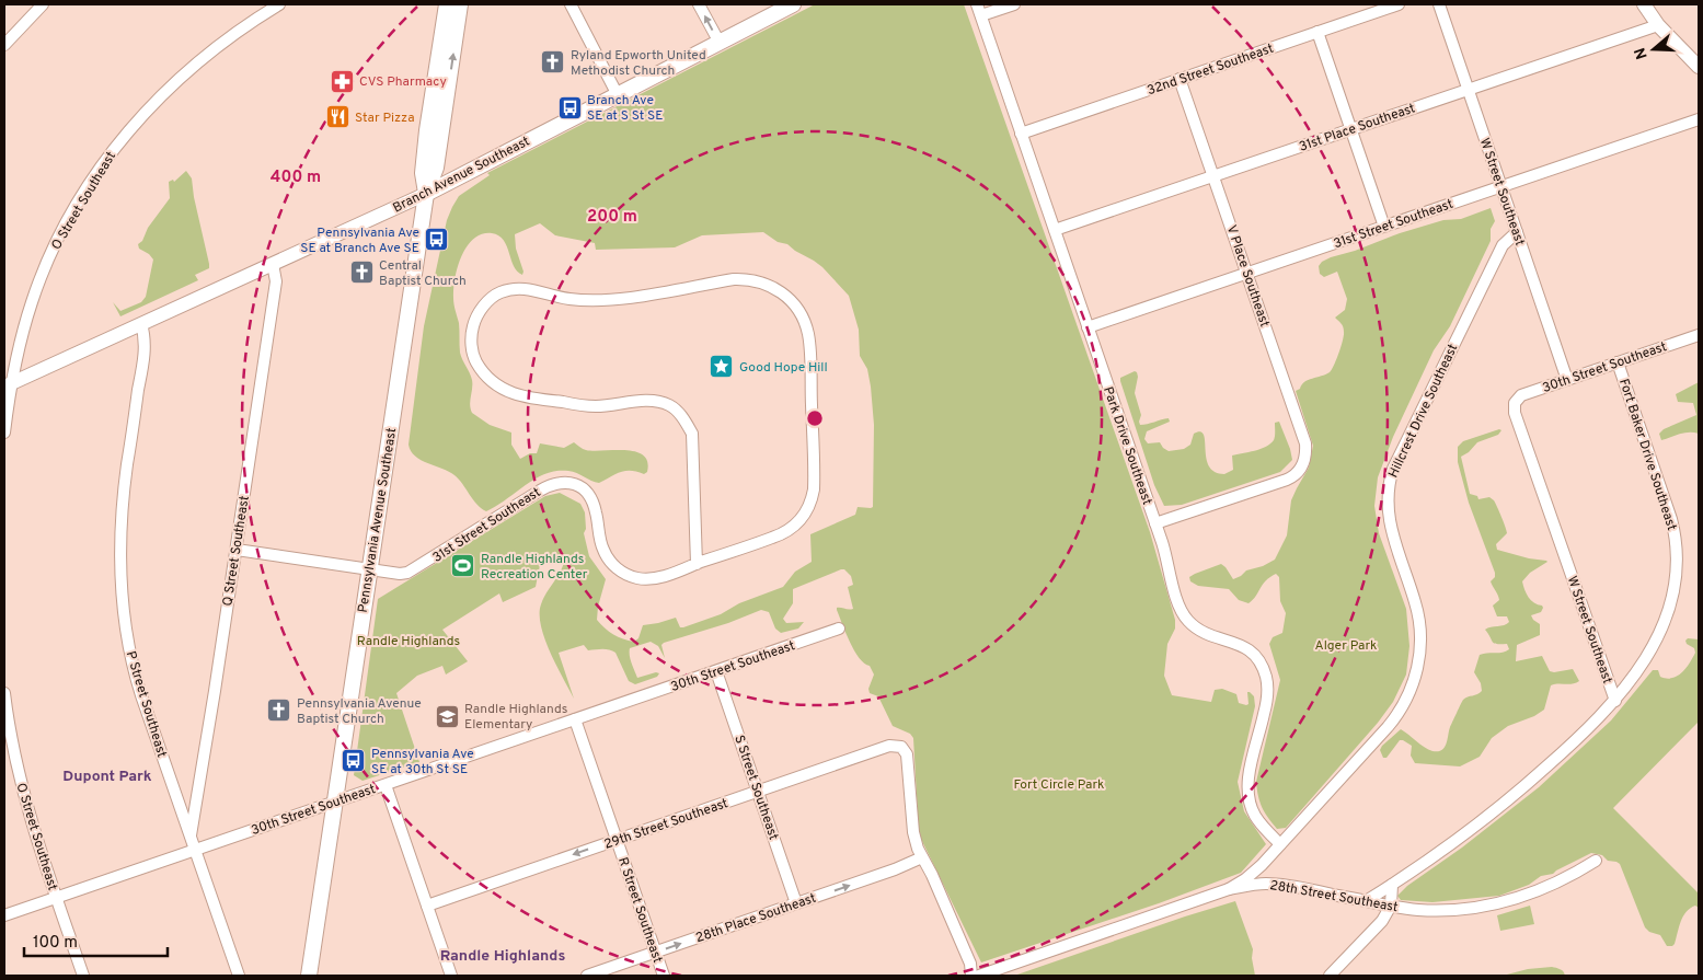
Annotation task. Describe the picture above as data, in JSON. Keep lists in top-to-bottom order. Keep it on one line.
{"streets":{"highway":["Branch Avenue Southeast","Pennsylvania Avenue Southeast"],"street":["32nd Street Southeast","31st Place Southeast","W Street Southeast","O Street Southeast","31st Street Southeast","V Place Southeast","30th Street Southeast","Hillcrest Drive Southeast","Park Drive Southeast","Fort Baker Drive Southeast","Q Street Southeast","P Street Southeast","S Street Southeast","29th Street Southeast","28th Street Southeast","R Street Southeast","28th Place Southeast"]},"crossings":[["32nd Street Southeast","V Place Southeast"],["32nd Street Southeast","Park Drive Southeast"],["31st Place Southeast","W Street Southeast"],["31st Place Southeast","V Place Southeast"],["31st Place Southeast","Park Drive Southeast"],["Branch Avenue Southeast","O Street Southeast"],["Branch Avenue Southeast","Pennsylvania Avenue Southeast"],["Branch Avenue Southeast","Q Street Southeast"],["Branch Avenue Southeast","P Street Southeast"],["W Street Southeast","31st Street Southeast"],["W Street Southeast","30th Street Southeast"],["W Street Southeast","Hillcrest Drive Southeast"],["W Street Southeast","Fort Baker Drive Southeast"],["O Street Southeast","30th Street Southeast"],["31st Street Southeast","V Place Southeast"],["31st Street Southeast","Park Drive Southeast"],["31st Street Southeast","Pennsylvania Avenue Southeast"],["31st Street Southeast","Q Street Southeast"],["V Place Southeast","Park Drive Southeast"],["30th Street Southeast","Fort Baker Drive Southeast"],["30th Street Southeast","Pennsylvania Avenue Southeast"],["30th Street Southeast","P Street Southeast"],["30th Street Southeast","S Street Southeast"],["30th Street Southeast","R Street Southeast"],["Hillcrest Drive Southeast","Park Drive Southeast"],["Hillcrest Drive Southeast","28th Street Southeast"],["Fort Baker Drive Southeast","28th Street Southeast"],["Q Street Southeast","P Street Southeast"],["S Street Southeast","29th Street Southeast"],["S Street Southeast","28th Place Southeast"],["29th Street Southeast","R Street Southeast"],["29th Street Southeast","28th Place Southeast"],["R Street Southeast","28th Place Southeast"]],"one_way":["28th Place Southeast"],"districts":["Dupont Park","Randle Highlands"],"parks":["Randle Highlands","Alger Park","Fort Circle Park"],"places":{"church":["Ryland Epworth United Methodist Church","Central Baptist Church","Pennsylvania Avenue Baptist Church"],"pharmacy":["CVS Pharmacy"],"bus stop":["Branch Ave SE at S St SE","Pennsylvania Ave SE at Branch Ave SE","Pennsylvania Ave SE at 30th St SE"],"restaurant":["Star Pizza"],"place":["Good Hope Hill"],"sports":["Randle Highlands Recreation Center"],"school or university":["Randle Highlands Elementary"]},"scale_bar":"100 m","north":"left","rings":["400 m","200 m"]}
